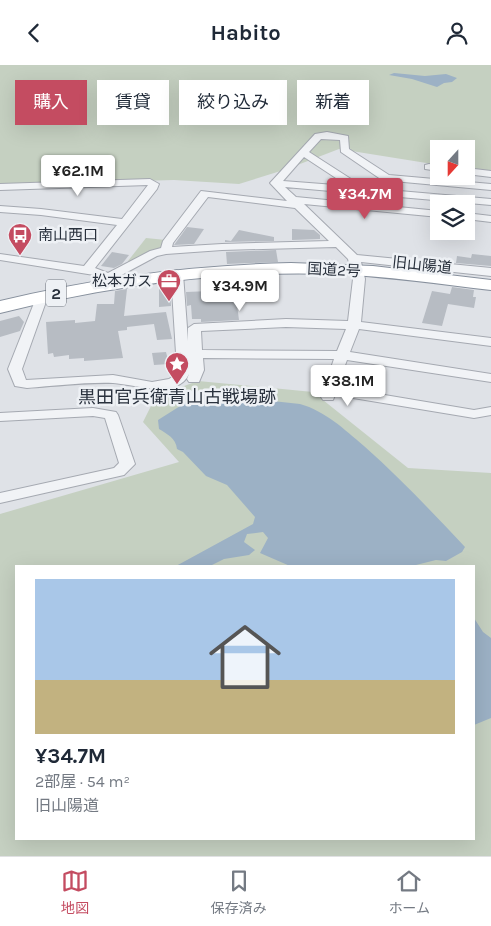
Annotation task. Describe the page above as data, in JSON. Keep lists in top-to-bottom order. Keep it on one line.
{"streets":{"highway":["国道2号","2"],"street":["旧山陽道"]},"crossings":[["旧山陽道","国道2号"]],"places":{"bus stop":["南山西口"],"office":["松本ガス"],"place":["黒田官兵衛青山古戦場跡"]},"north":"bottom","page":{"header":"Habito","chip":["購入","賃貸","絞り込み","新着"],"price":["¥62.1M","¥34.7M","¥34.9M","¥38.1M"],"list":[{"name":"¥34.7M","note":"2部屋 · 54 m² · 旧山陽道"}],"tabs":["地図","保存済み","ホーム"]}}
